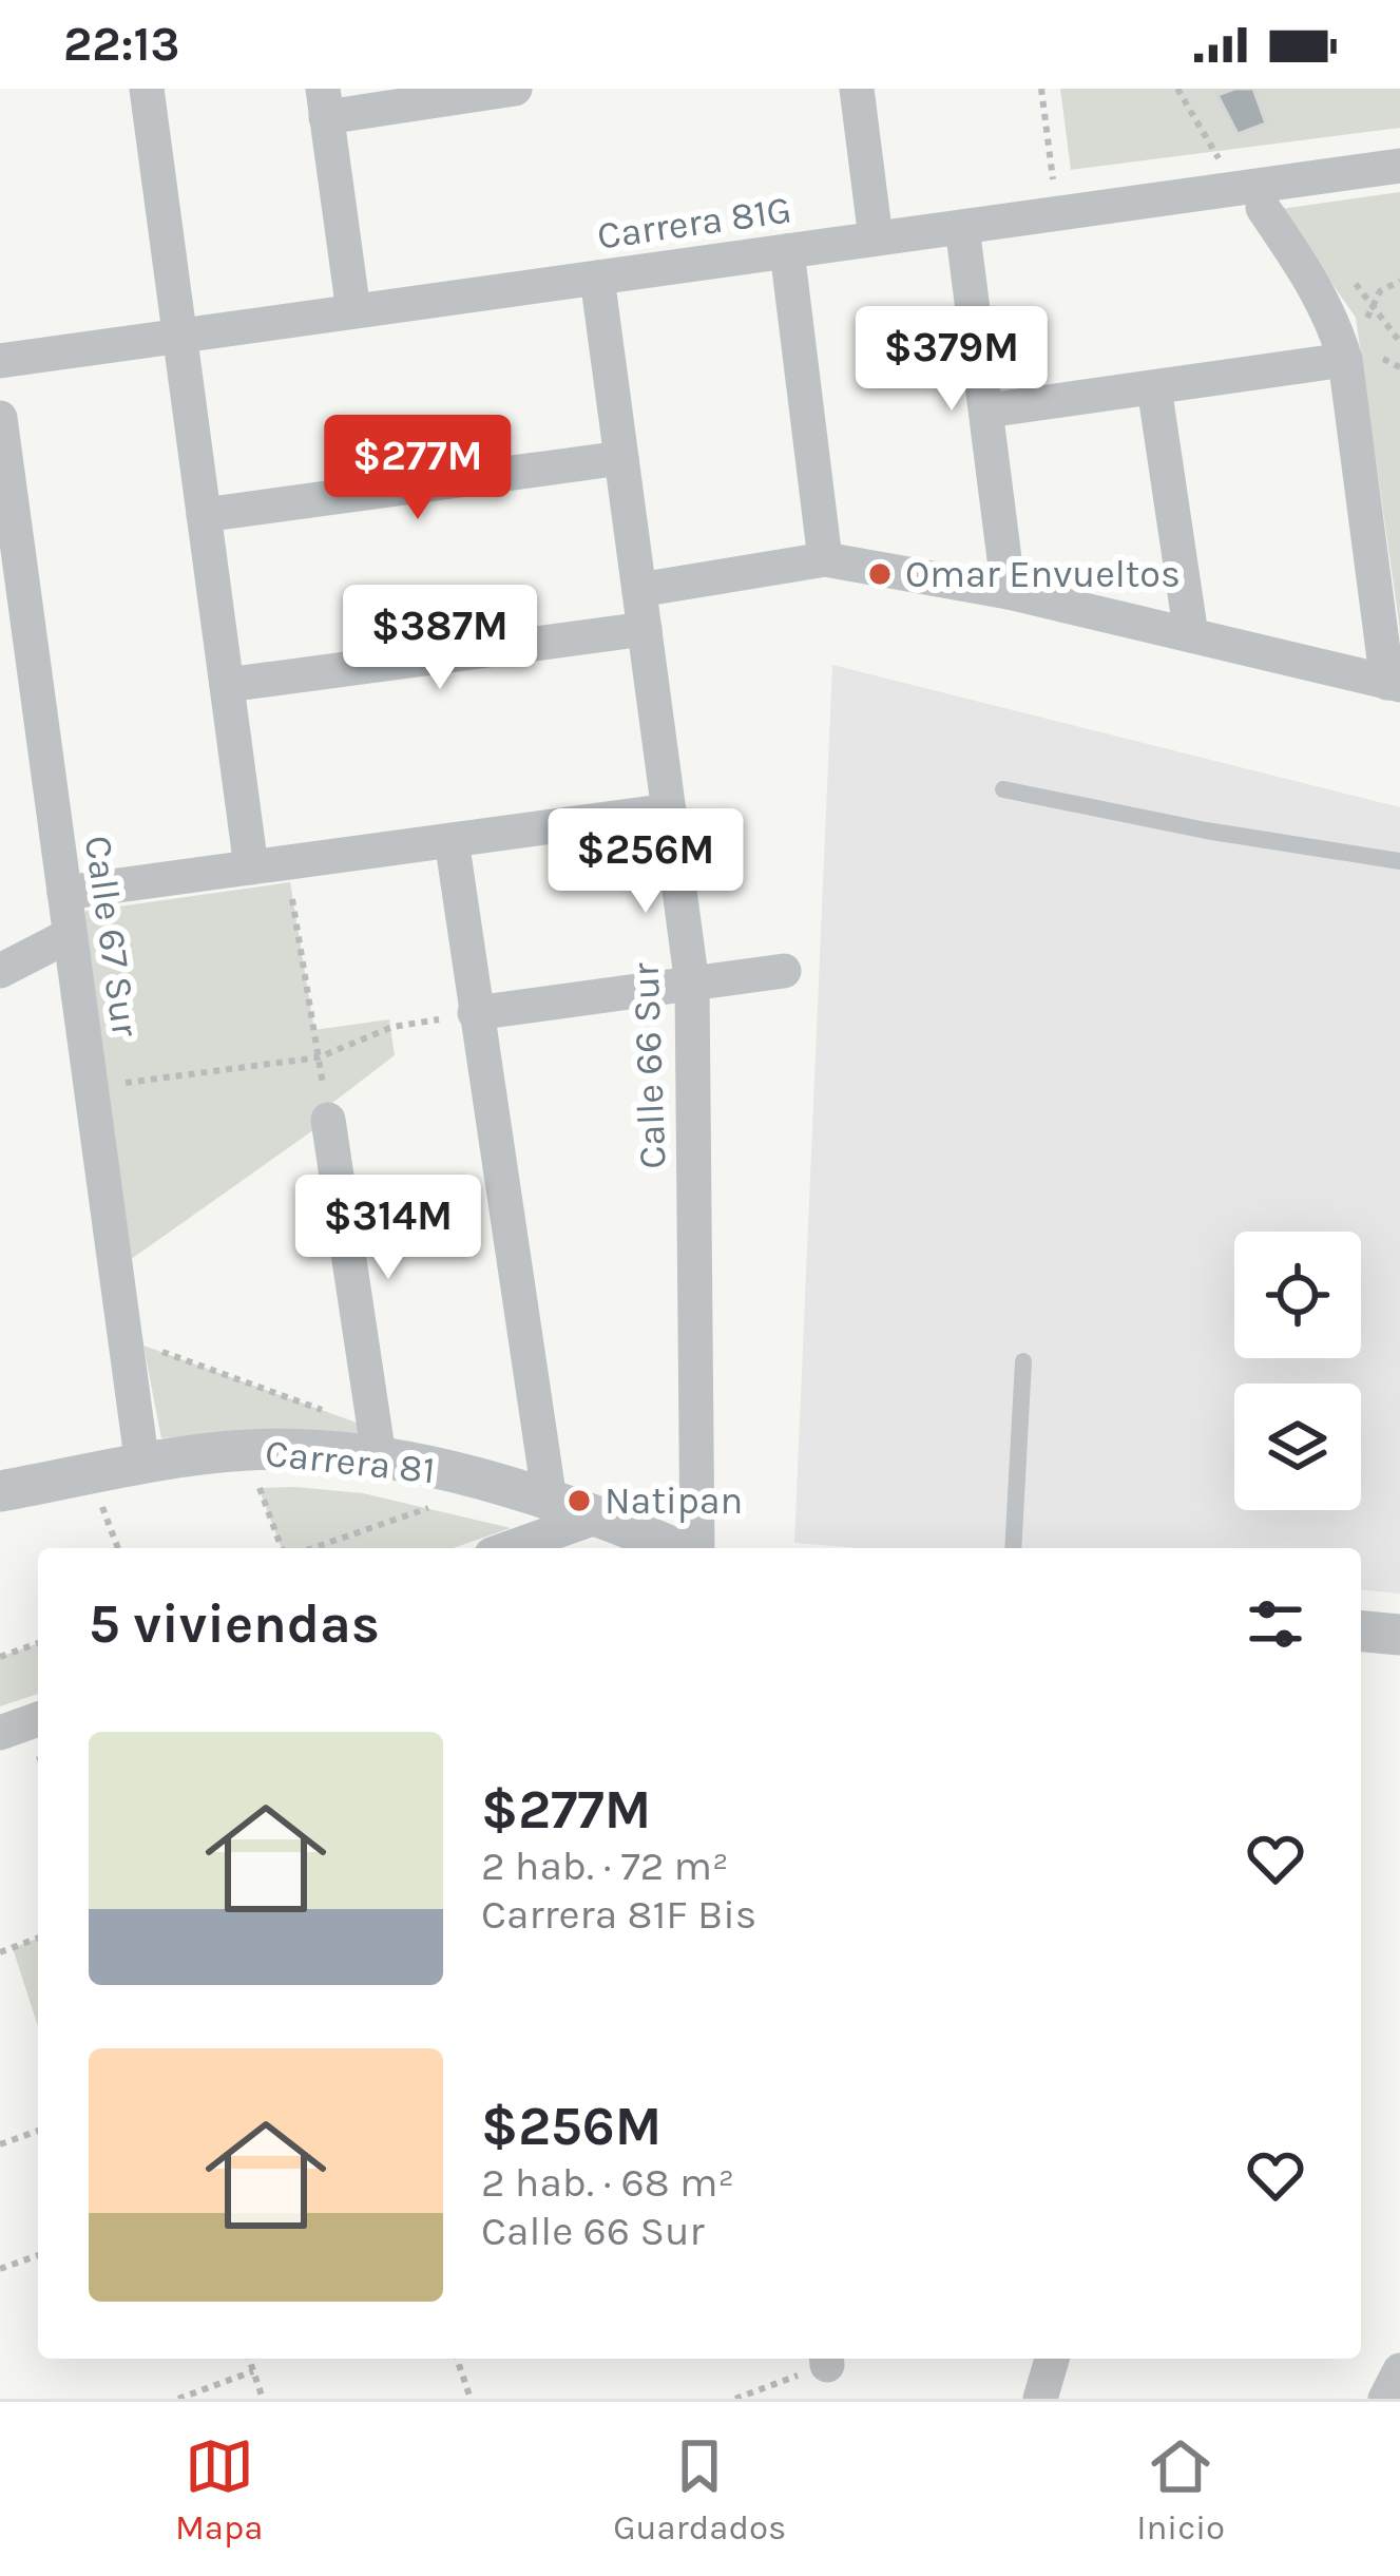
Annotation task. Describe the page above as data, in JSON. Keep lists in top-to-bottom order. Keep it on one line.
{"streets":{"street":["Carrera 81G","Calle 67 Sur","Calle 66 Sur","Carrera 81"]},"crossings":[["Carrera 81G","Calle 66 Sur"],["Calle 67 Sur","Carrera 81"]],"places":["Omar Envueltos","Natipan"],"page":{"status":"22:13","price":["$379M","$277M","$387M","$256M","$314M"],"heading":"5 viviendas","list":[{"name":"$277M","note":"2 hab. · 72 m² · Carrera 81F Bis"},{"name":"$256M","note":"2 hab. · 68 m² · Calle 66 Sur"}],"tabs":["Mapa","Guardados","Inicio"]}}
